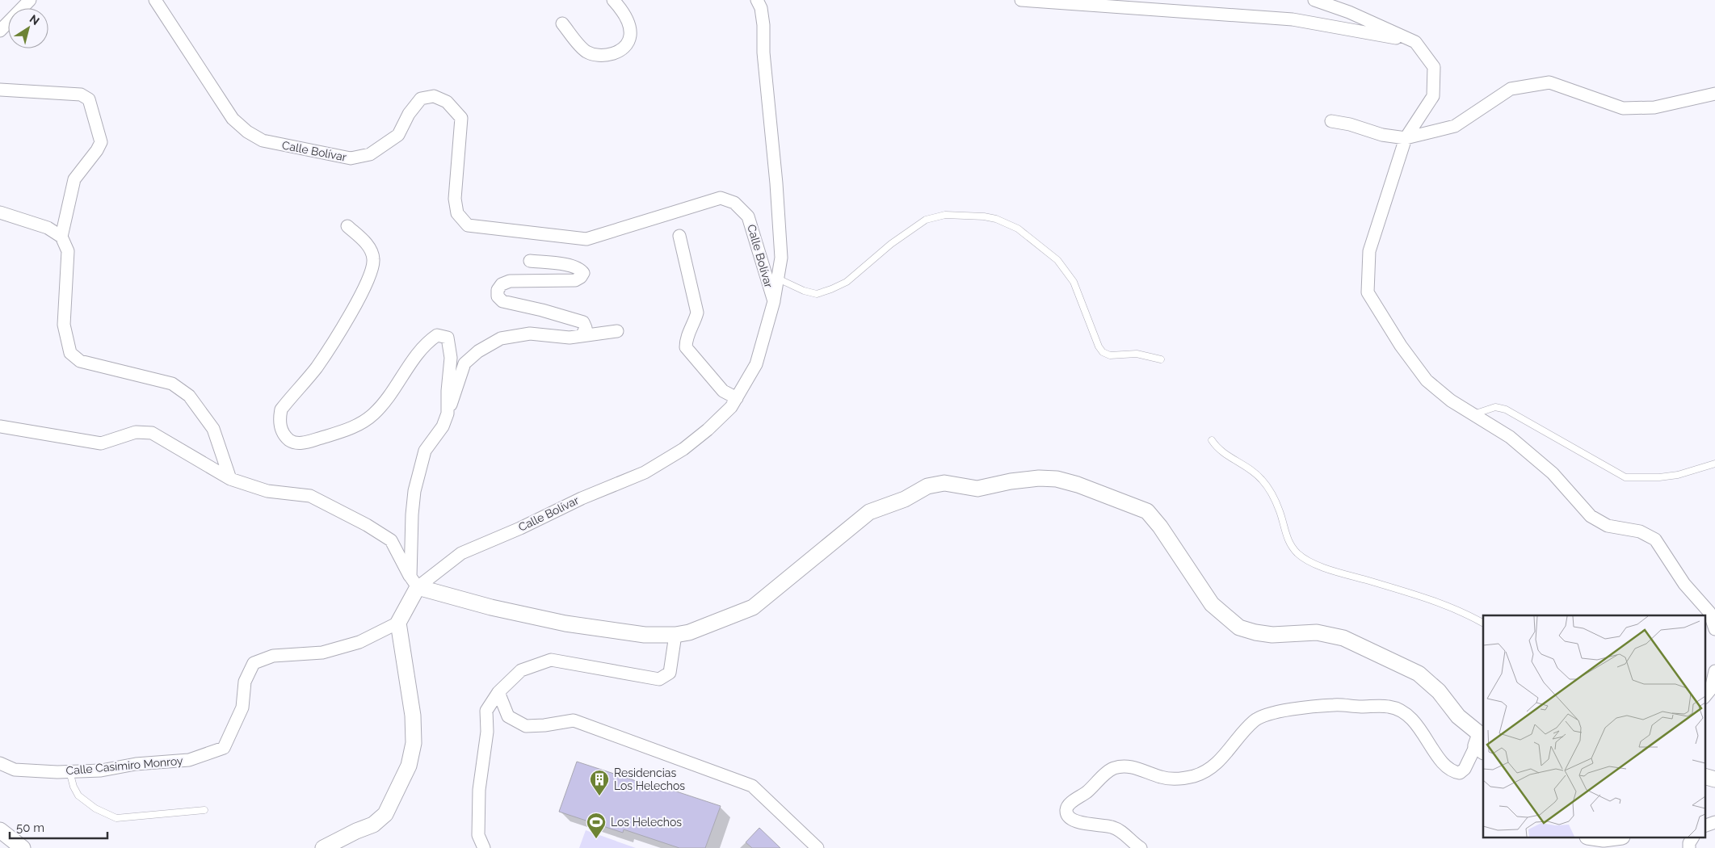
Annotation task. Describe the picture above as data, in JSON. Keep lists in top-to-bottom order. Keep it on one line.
{"streets":{"street":["Calle Bolívar","Calle Casimiro Monroy"]},"crossings":[["Calle Bolívar","Calle Casimiro Monroy"]],"places":{"building":["Residencias Los Helechos"],"sports":["Los Helechos"]},"scale_bar":"50 m","north":"top right"}
